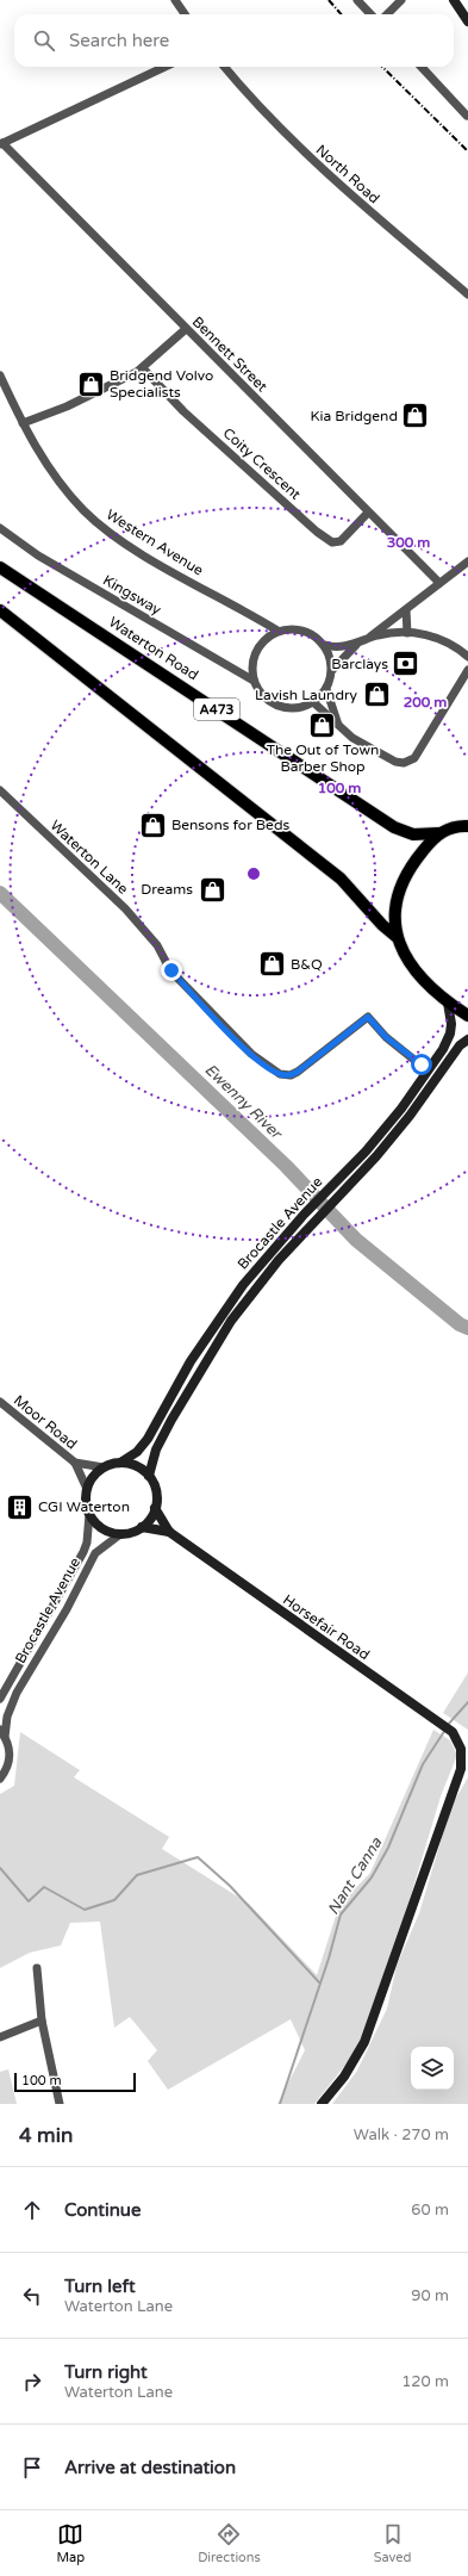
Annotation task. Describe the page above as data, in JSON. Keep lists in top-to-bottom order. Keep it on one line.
{"streets":{"main road":["Waterton Road","A473"],"street":["North Road","Bennett Street","Coity Crescent","Western Avenue","Kingsway","Waterton Lane","Brocastle Avenue","Moor Road","Horsefair Road"]},"crossings":[["Bennett Street","Coity Crescent"],["Western Avenue","Kingsway"],["Waterton Lane","Brocastle Avenue"],["Brocastle Avenue","Moor Road"],["Brocastle Avenue","Horsefair Road"],["Moor Road","Horsefair Road"]],"water":["Ewenny River","Nant Canna"],"places":{"shop":["Bridgend Volvo Specialists","Kia Bridgend","Lavish Laundry","The Out of Town Barber Shop","Bensons for Beds","Dreams","B&Q"],"bank":["Barclays"],"building":["CGI Waterton"]},"scale_bar":"100 m","page":{"search":"Search here","scale":"100 m","heading":["4 min","Walk · 270 m"],"list":[["Continue","60 m"],["Turn left","Waterton Lane","90 m"],["Turn right","Waterton Lane","120 m"],"Arrive at destination"],"nav":["Map","Directions","Saved"]},"rings":["300 m","200 m","100 m"]}
